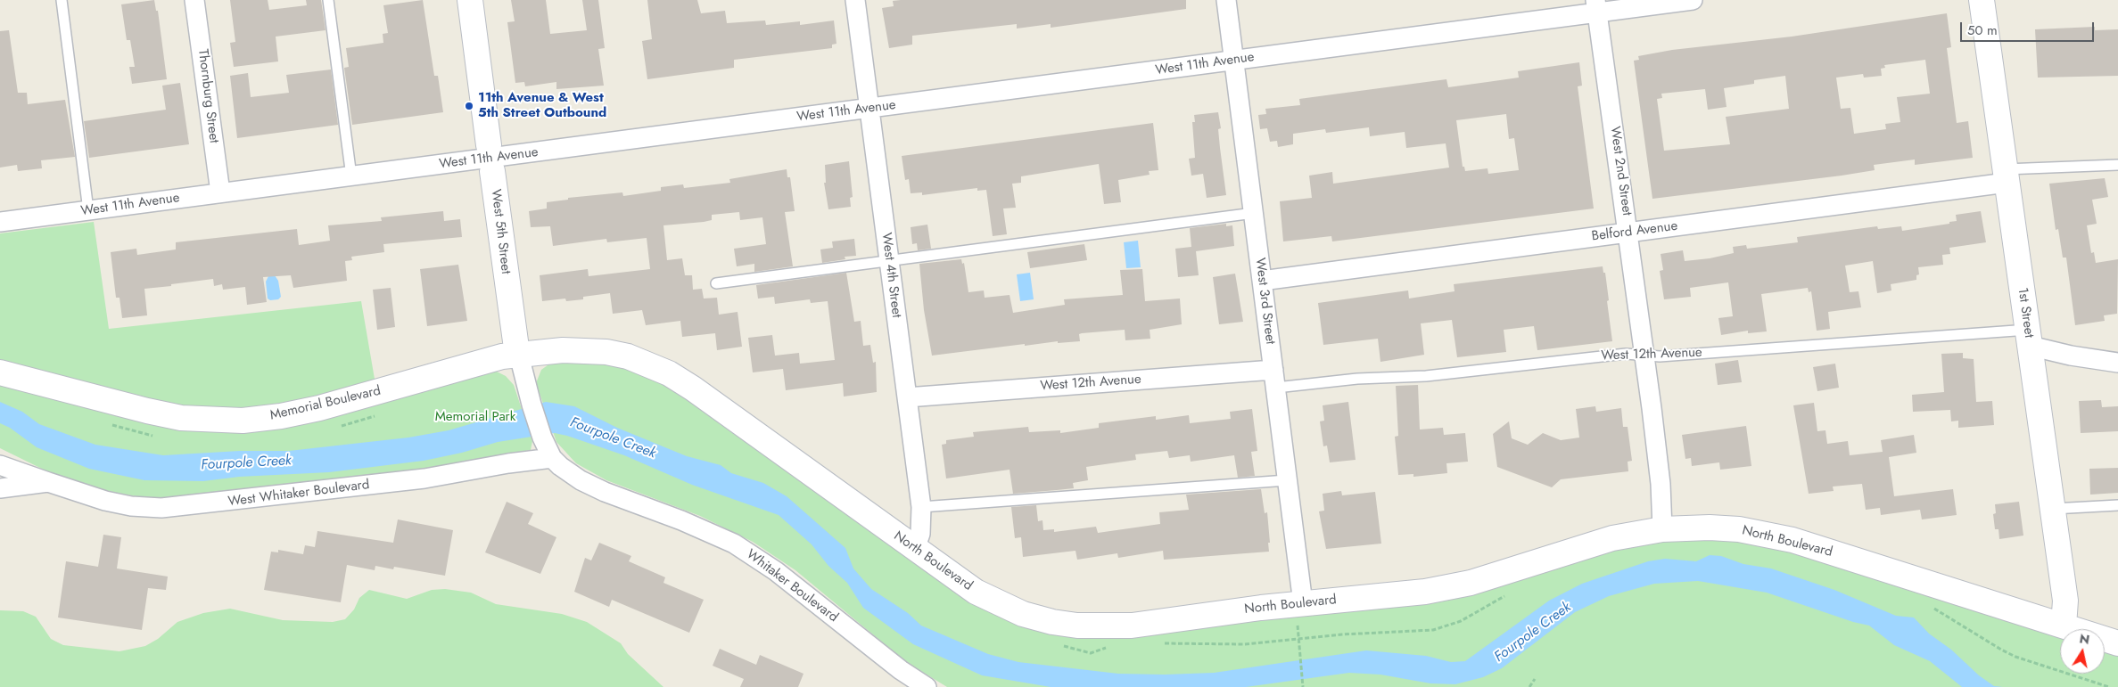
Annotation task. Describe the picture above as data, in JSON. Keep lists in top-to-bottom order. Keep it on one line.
{"streets":{"street":["West 11th Avenue","Thornburg Street","West 2nd Street","West 5th Street","Belford Avenue","West 4th Street","West 3rd Street","1st Street","West 12th Avenue","Memorial Boulevard","West Whitaker Boulevard","North Boulevard","Whitaker Boulevard"]},"crossings":[["West 11th Avenue","Thornburg Street"],["West 11th Avenue","West 2nd Street"],["West 11th Avenue","West 5th Street"],["West 11th Avenue","West 4th Street"],["West 11th Avenue","West 3rd Street"],["West 2nd Street","Belford Avenue"],["West 2nd Street","West 12th Avenue"],["West 2nd Street","North Boulevard"],["West 5th Street","Memorial Boulevard"],["West 5th Street","West Whitaker Boulevard"],["West 5th Street","North Boulevard"],["West 5th Street","Whitaker Boulevard"],["Belford Avenue","West 3rd Street"],["Belford Avenue","1st Street"],["West 4th Street","West 12th Avenue"],["West 4th Street","North Boulevard"],["West 3rd Street","West 12th Avenue"],["West 3rd Street","North Boulevard"],["1st Street","West 12th Avenue"],["1st Street","North Boulevard"],["Memorial Boulevard","North Boulevard"],["West Whitaker Boulevard","Whitaker Boulevard"]],"water":["Fourpole Creek"],"parks":["Memorial Park"],"places":["11th Avenue & West 5th Street Outbound"],"scale_bar":"50 m","north":"top"}
